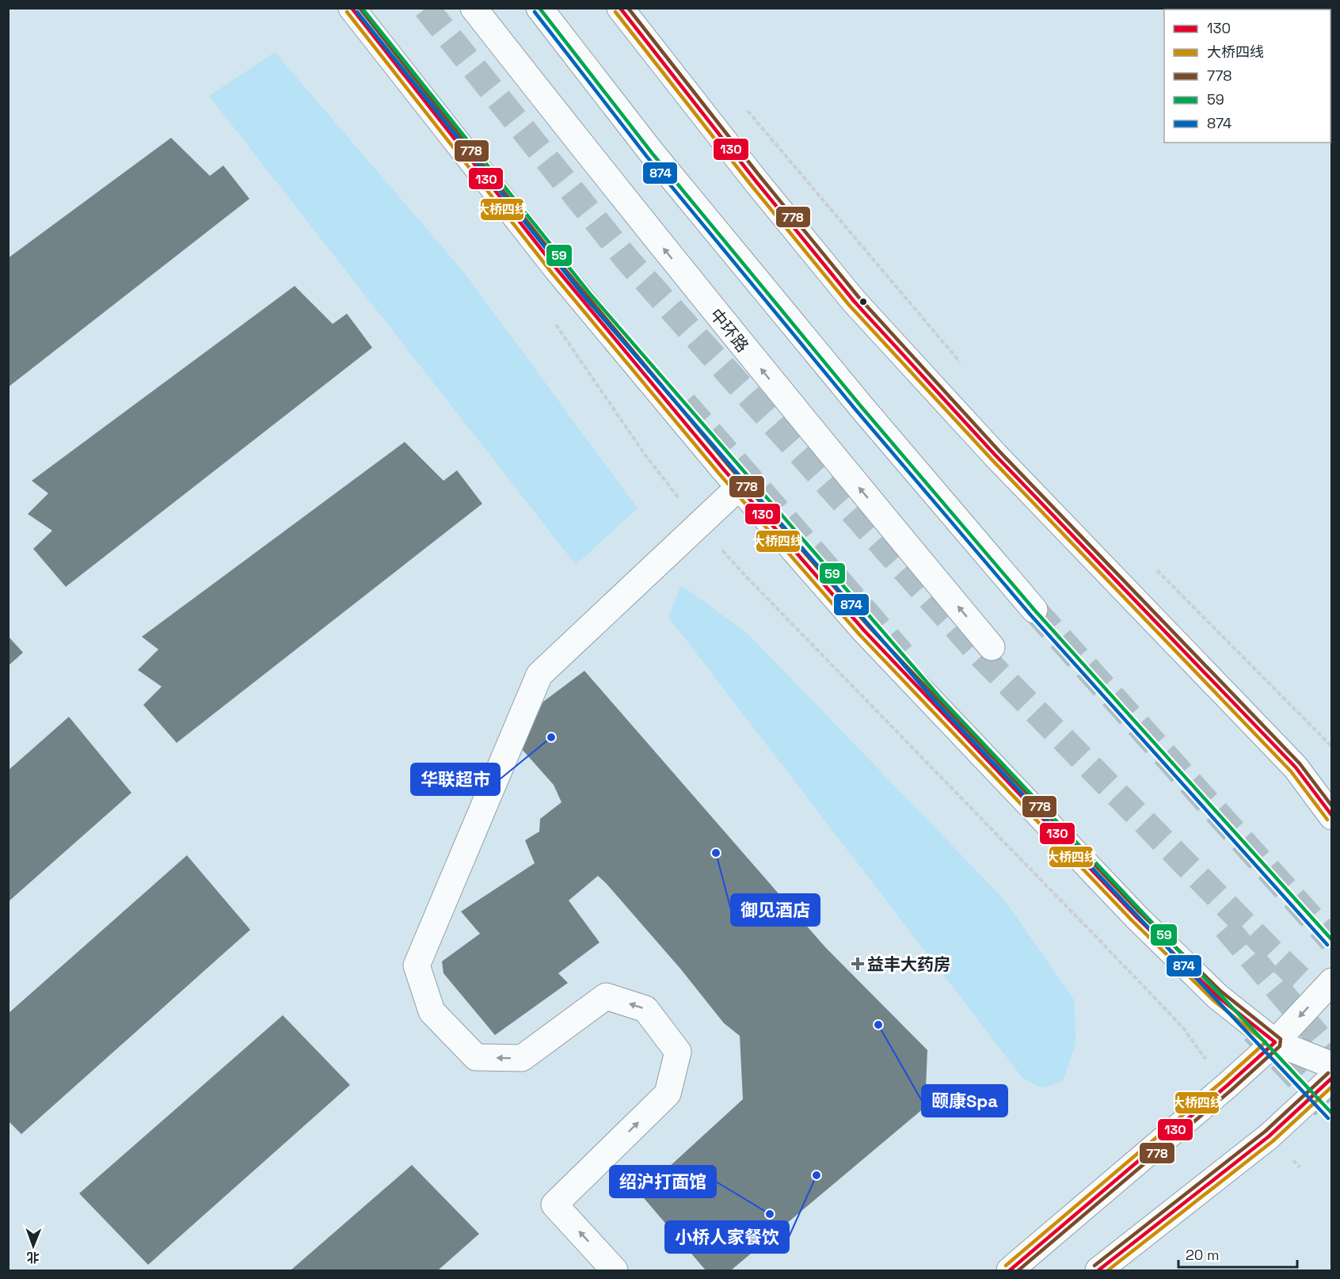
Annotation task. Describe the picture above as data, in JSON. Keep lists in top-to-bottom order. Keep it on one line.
{"streets":{"main road":["中环路"]},"places":{"other":["华联超市","御见酒店","颐康Spa","小桥人家餐饮","绍沪打面馆"],"health":["益丰大药房"]},"lines":["transit line 130","transit line 778","transit line 59","transit line 大桥四线","transit line 874"],"legend":["130","大桥四线","778","59","874"],"scale_bar":"20 m","north":"bottom"}
